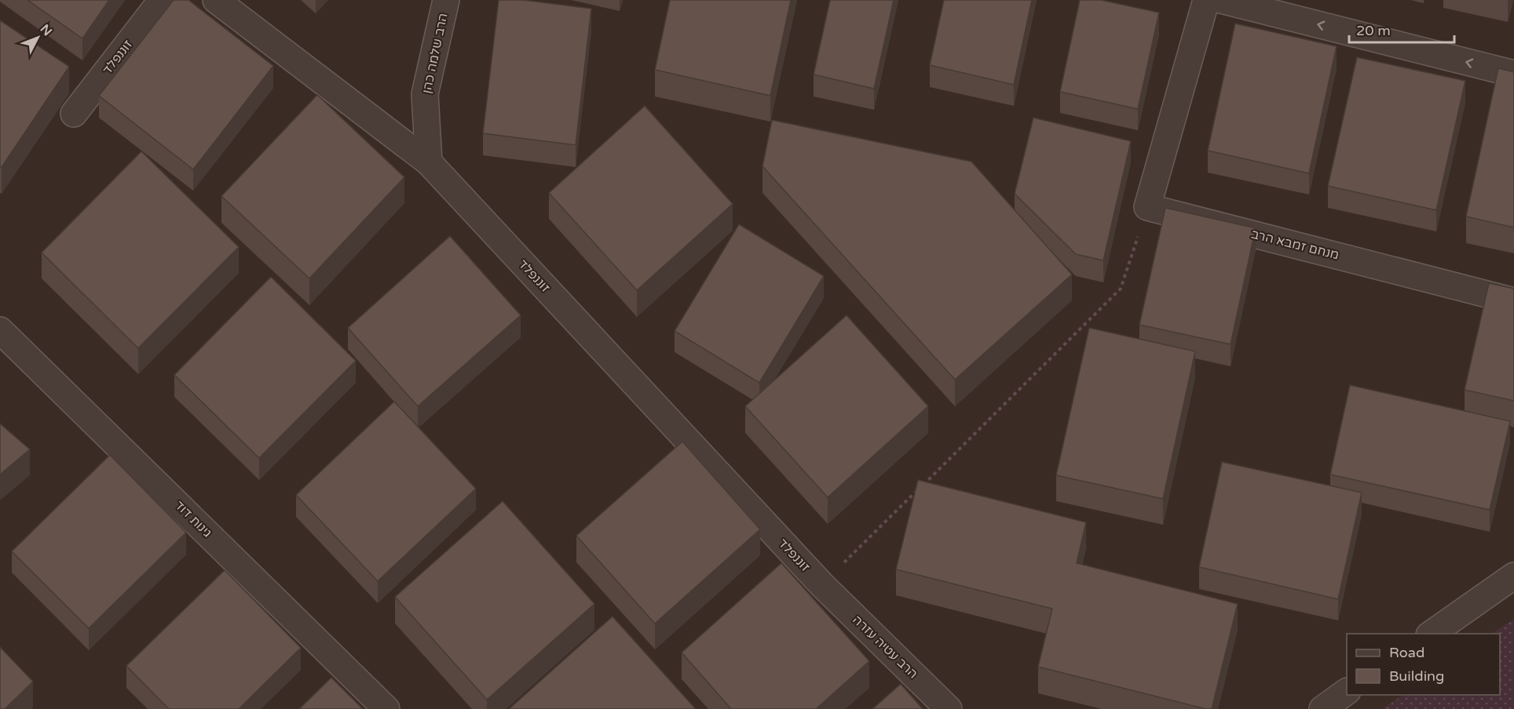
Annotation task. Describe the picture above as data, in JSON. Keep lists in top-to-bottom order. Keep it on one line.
{"streets":{"street":["הרב שלמה כהן","זוננפלד","מנחם זמבא הרב","גינות דוד","הרב עטיה עזרה"]},"crossings":[["הרב שלמה כהן","זוננפלד"],["זוננפלד","הרב עטיה עזרה"]],"legend":["Road","Building"],"scale_bar":"20 m","north":"top right"}
